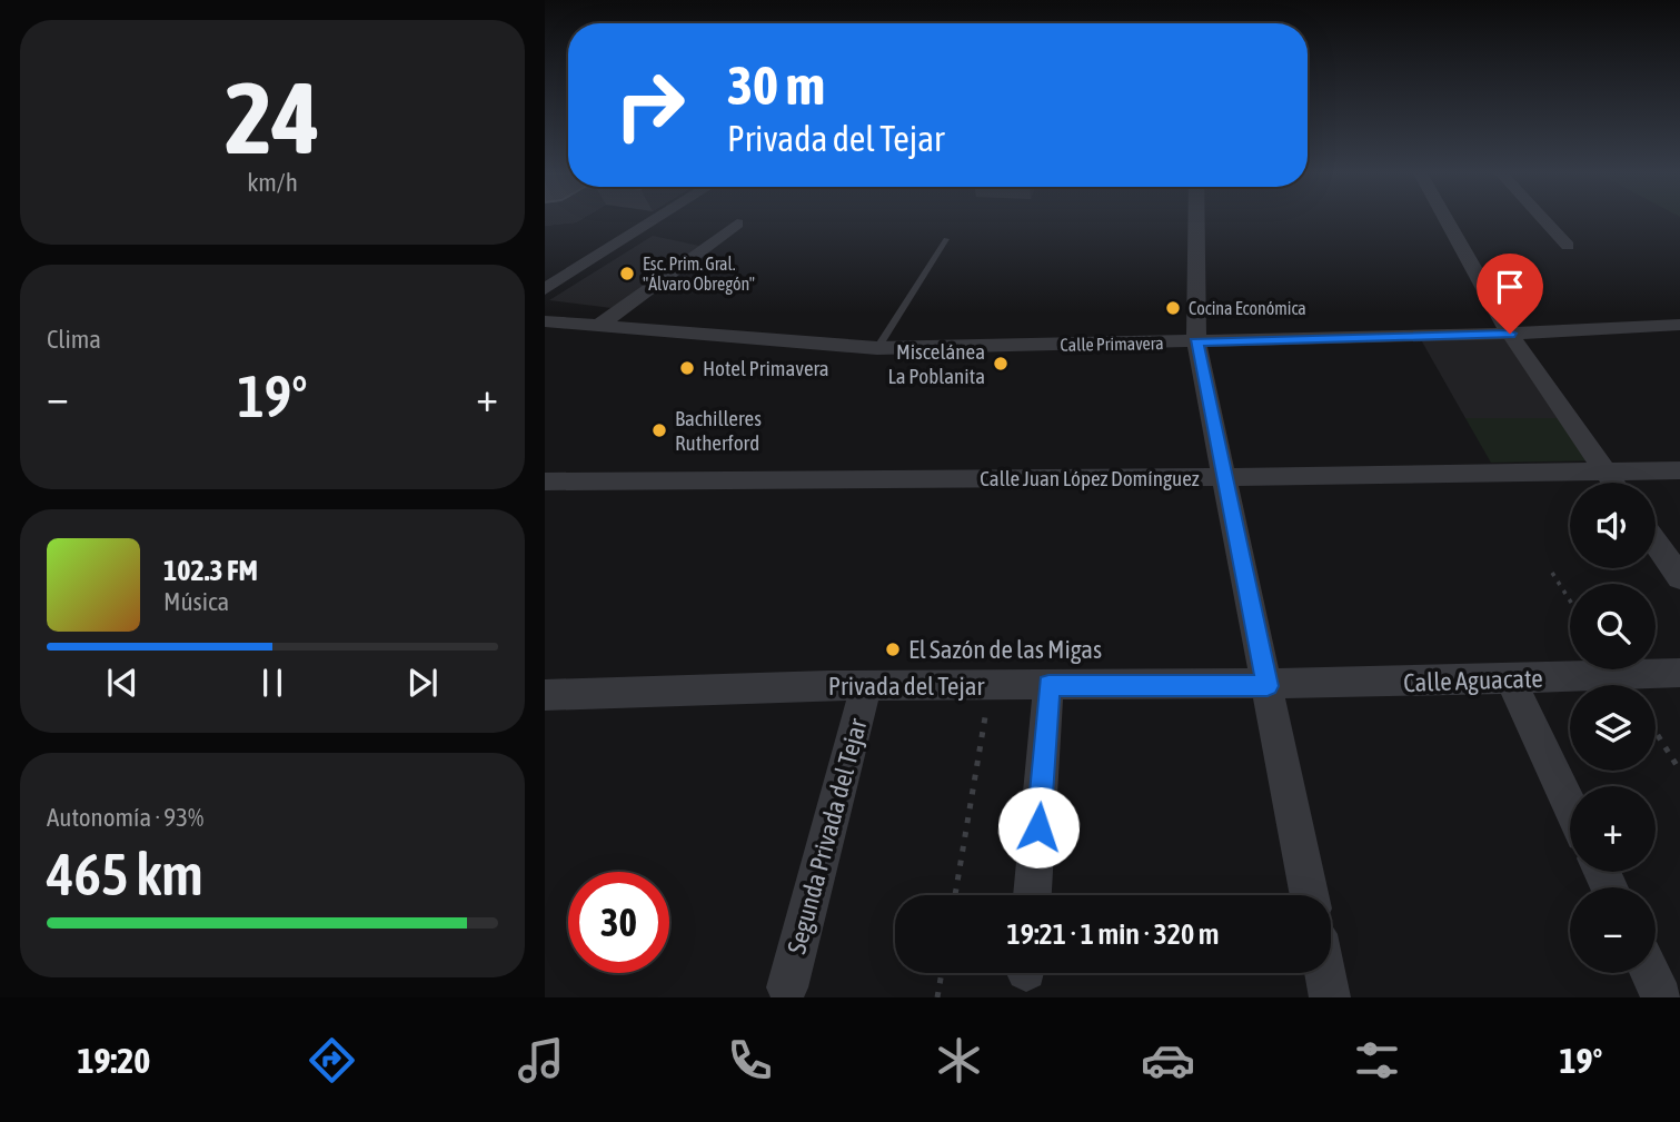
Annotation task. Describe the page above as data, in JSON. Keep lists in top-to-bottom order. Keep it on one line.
{"streets":{"street":["Calle Primavera","Calle Juan López Domínguez","Calle Aguacate","Privada del Tejar","Segunda Privada del Tejar"]},"crossings":[["Calle Aguacate","Privada del Tejar"],["Privada del Tejar","Segunda Privada del Tejar"]],"places":["Esc. Prim. Gral. \"Álvaro Obregón\"","Cocina Económica","Miscelánea La Poblanita","Hotel Primavera","Bachilleres Rutherford","El Sazón de las Migas"],"page":{"tile":[["24","km/h"],"Clima",["Autonomía · 93%","465 km"]],"turn":["30 m","Privada del Tejar"],"heat":["−","19°","+"],"map_buttons":["+","−"],"song":["102.3 FM","Música"],"limit":"30","trip":"19:21 · 1 min · 320 m","tabs":["19:20","19°"]}}
